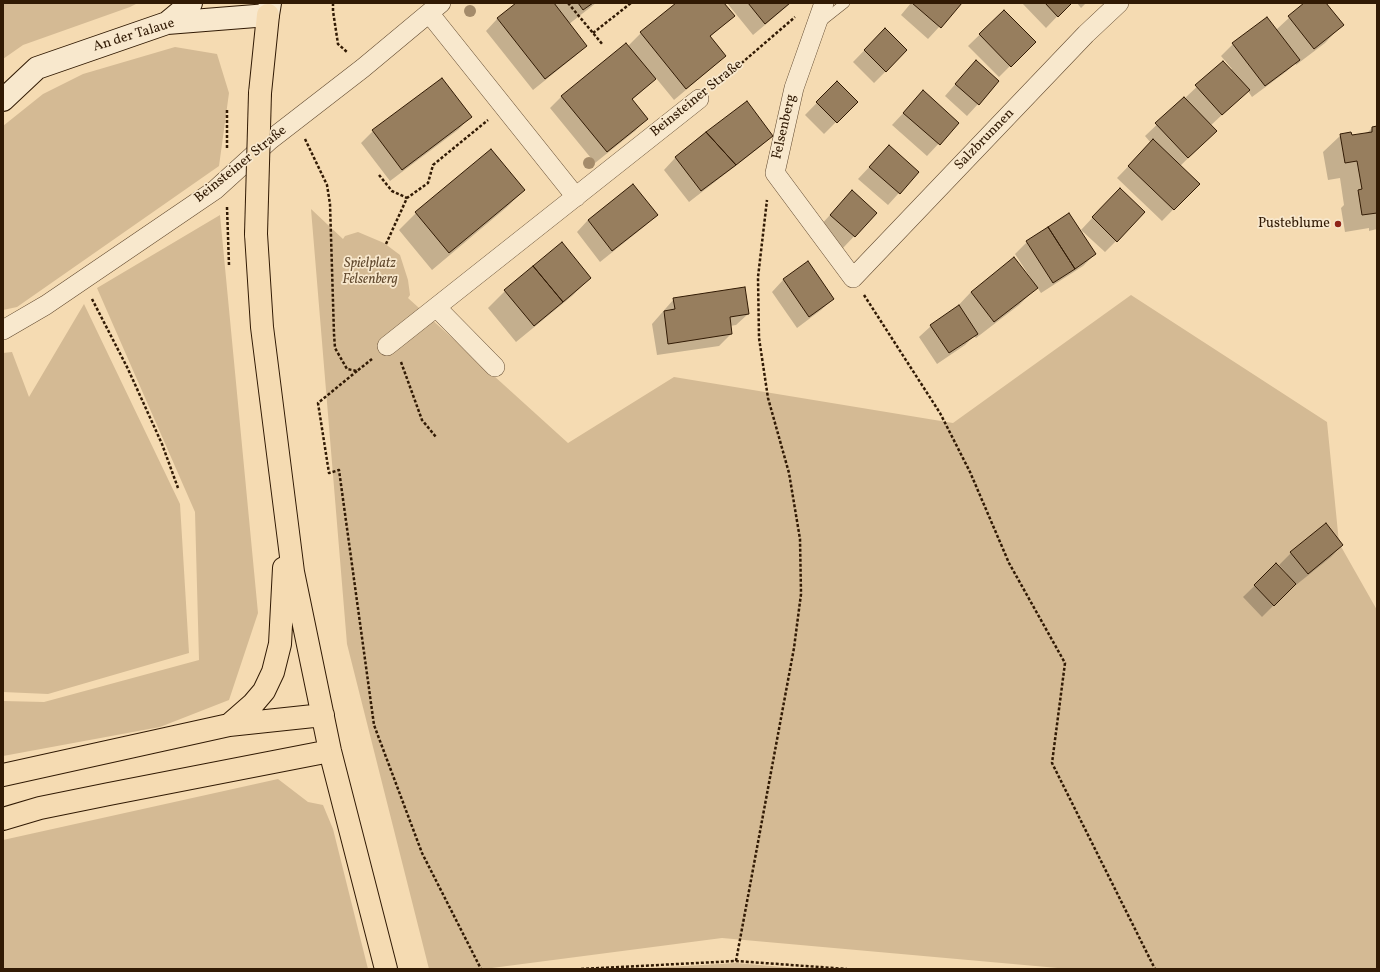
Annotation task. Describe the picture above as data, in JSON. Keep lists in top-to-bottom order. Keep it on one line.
{"streets":{"street":["An der Talaue","Beinsteiner Straße","Felsenberg","Salzbrunnen"]},"crossings":[["Beinsteiner Straße","Felsenberg"],["Felsenberg","Salzbrunnen"]],"parks":["Spielplatz Felsenberg"],"places":["Pusteblume"]}
